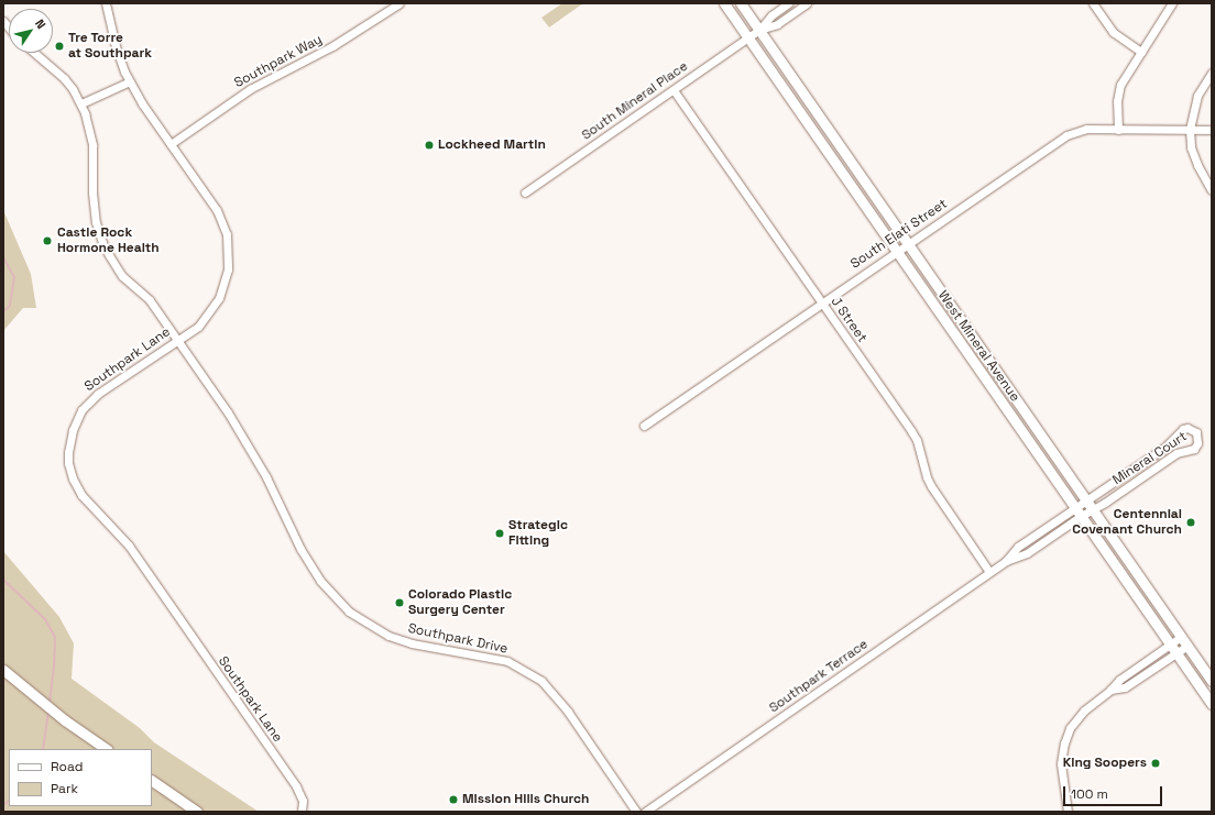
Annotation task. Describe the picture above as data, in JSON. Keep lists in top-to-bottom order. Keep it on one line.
{"streets":{"main road":["West Mineral Avenue"],"street":["Southpark Way","South Mineral Place","South Elati Street","J Street","Southpark Lane","Mineral Court","Southpark Drive","Southpark Terrace"]},"crossings":[["Southpark Way","Southpark Lane"],["South Mineral Place","J Street"],["South Mineral Place","West Mineral Avenue"],["South Elati Street","J Street"],["South Elati Street","West Mineral Avenue"],["J Street","Southpark Terrace"],["West Mineral Avenue","Mineral Court"],["West Mineral Avenue","Southpark Terrace"],["Southpark Lane","Southpark Drive"],["Mineral Court","Southpark Terrace"]],"places":["Tre Torre at Southpark","Lockheed Martin","Castle Rock Hormone Health","Centennial Covenant Church","Strategic Fitting","Colorado Plastic Surgery Center","King Soopers","Mission Hills Church"],"legend":["Road","Park"],"scale_bar":"100 m","north":"top right"}
